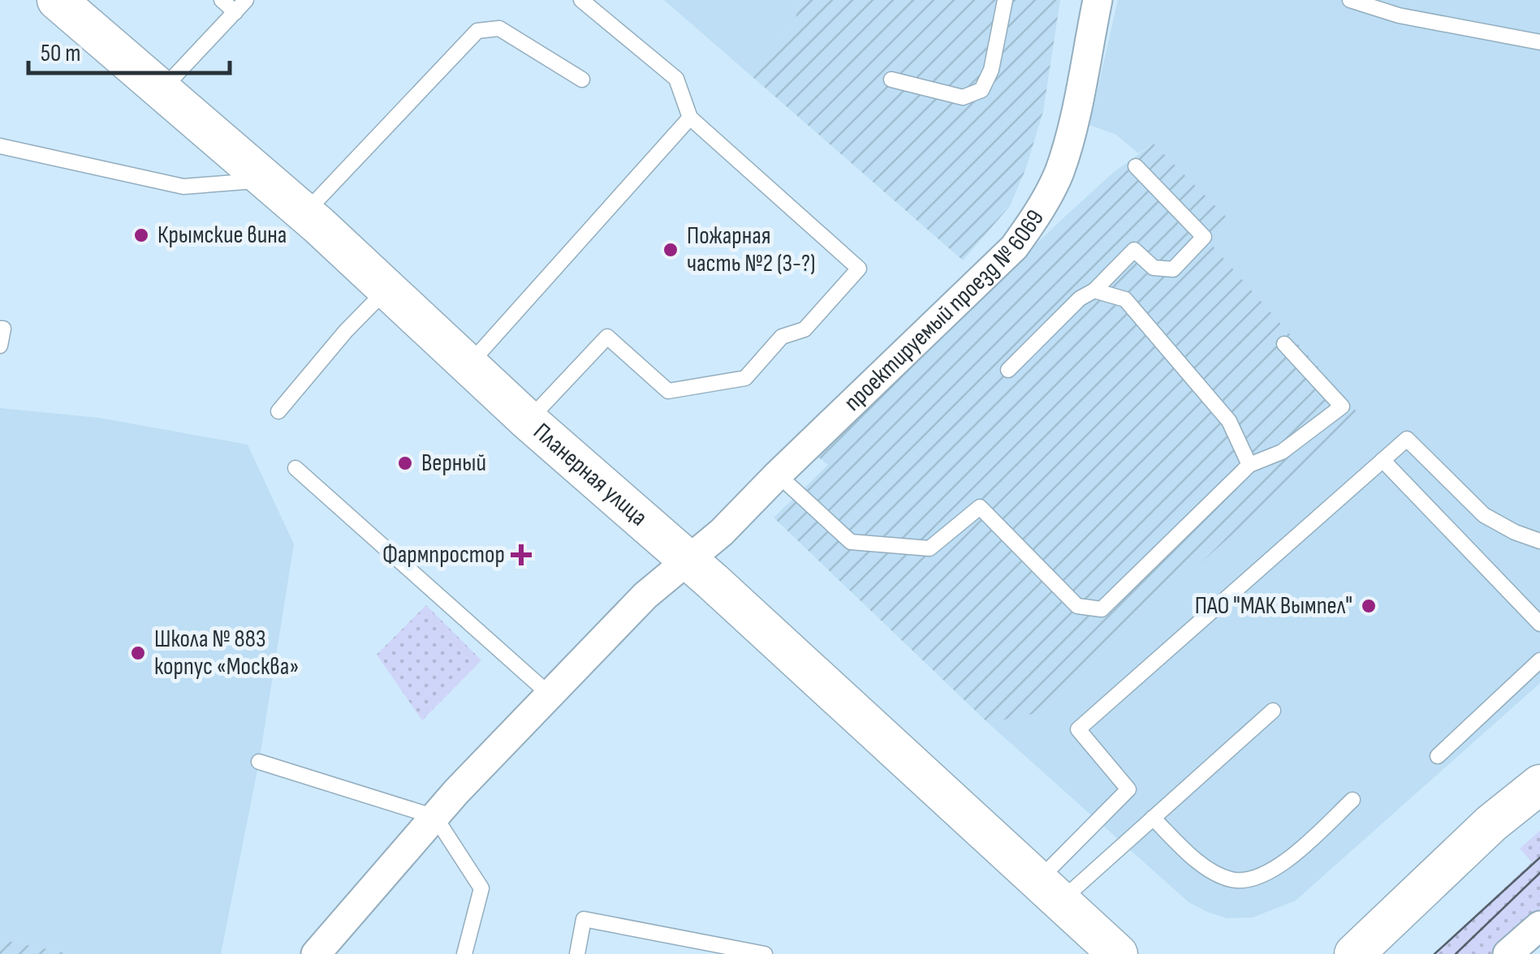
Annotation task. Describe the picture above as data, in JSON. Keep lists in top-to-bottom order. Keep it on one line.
{"streets":{"main road":["Планерная улица"],"street":["проектируемый проезд № 6069"]},"crossings":[["проектируемый проезд № 6069","Планерная улица"]],"places":{"other":["Крымские вина","Пожарная часть №2 (3-?)","Верный","ПАО \"МАК Вымпел\"","Школа № 883 корпус «Москва»"],"health":["Фармпростор"]},"scale_bar":"50 m"}
